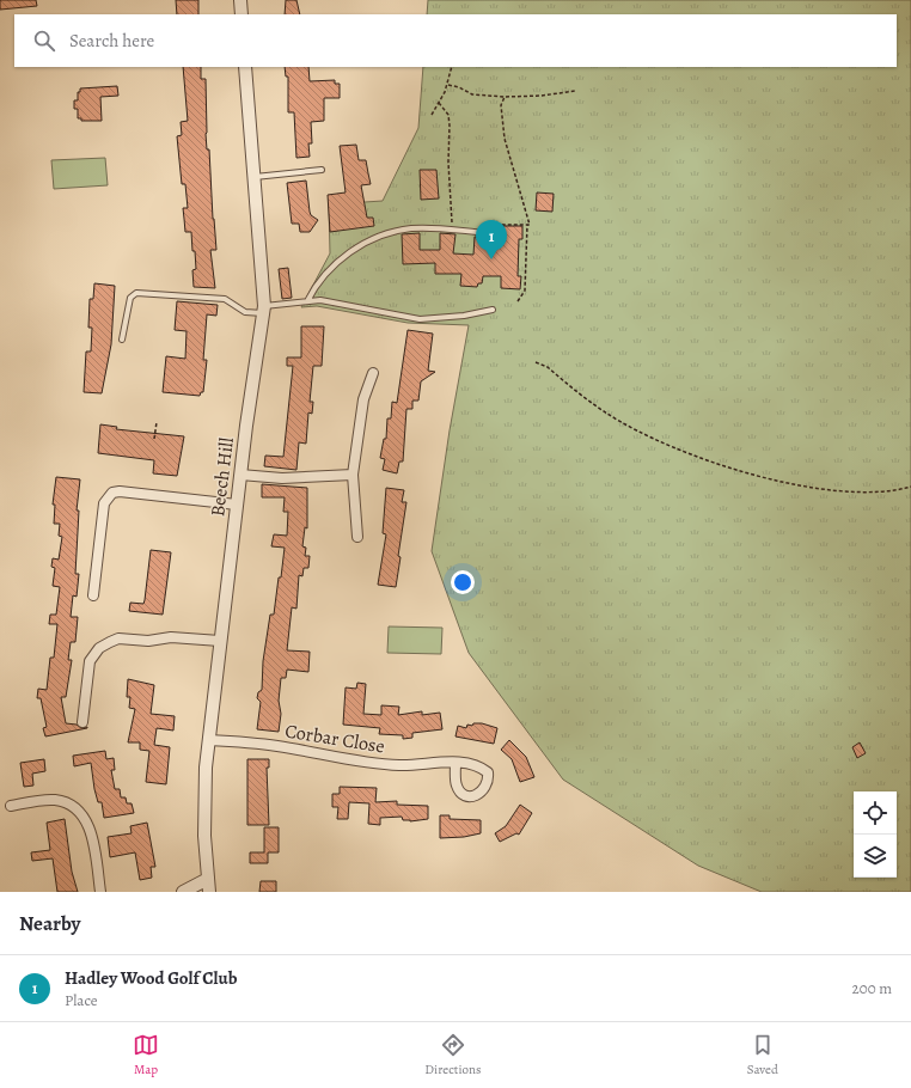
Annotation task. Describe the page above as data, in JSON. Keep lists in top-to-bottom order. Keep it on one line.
{"streets":{"street":["Beech Hill","Corbar Close"]},"crossings":[["Beech Hill","Corbar Close"]],"page":{"search":"Search here","pins":"1","heading":"Nearby","list":[{"mark":"1","name":"Hadley Wood Golf Club","note":"Place","value":"200 m"}],"nav":["Map","Directions","Saved"]}}
